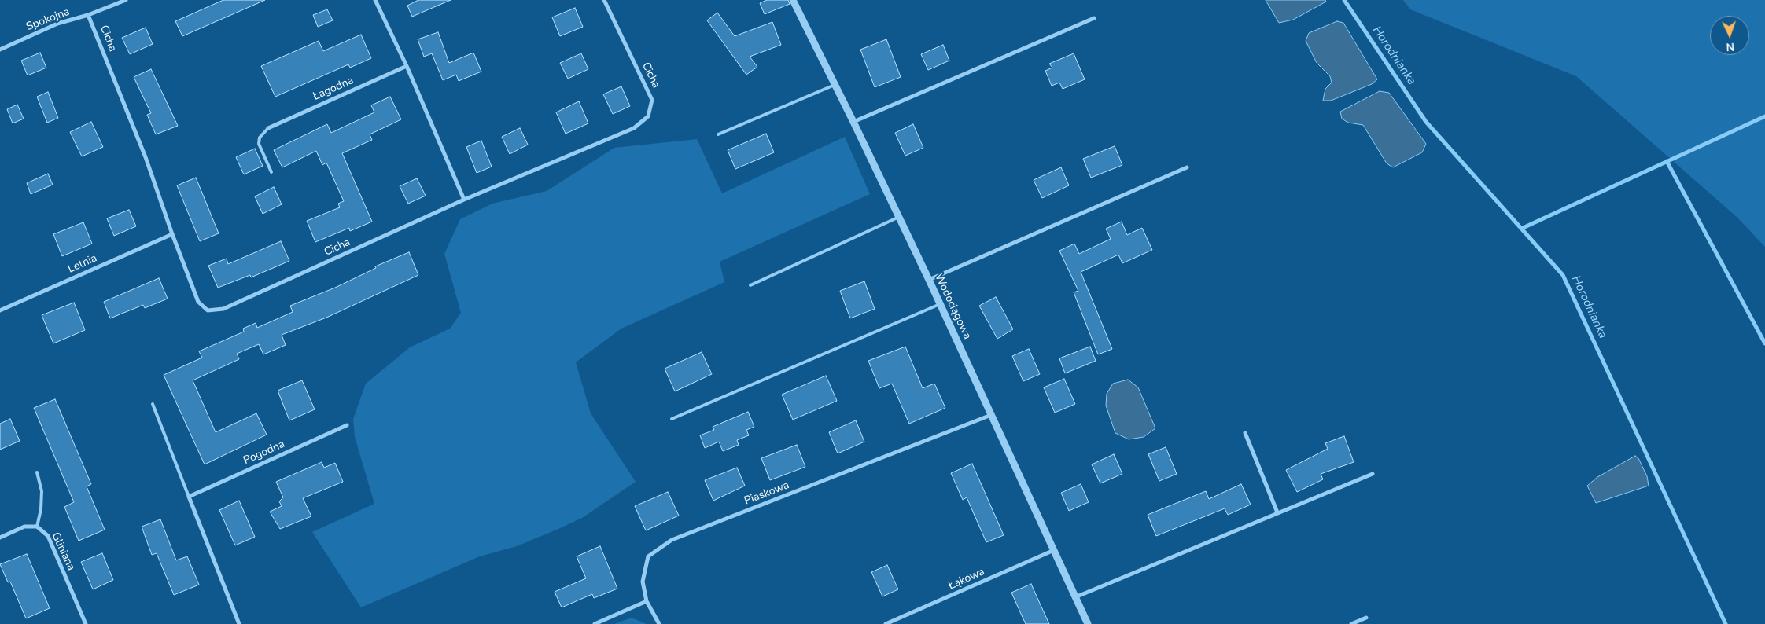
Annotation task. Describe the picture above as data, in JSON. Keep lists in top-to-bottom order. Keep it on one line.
{"streets":{"street":["Spokojna","Cicha","Łagodna","Letnia","Wodociągowa","Pogodna","Piaskowa","Gliniana","Łąkowa"]},"crossings":[["Spokojna","Cicha"],["Cicha","Letnia"],["Wodociągowa","Piaskowa"],["Wodociągowa","Łąkowa"]],"water":["Horodnianka"],"north":"bottom"}
